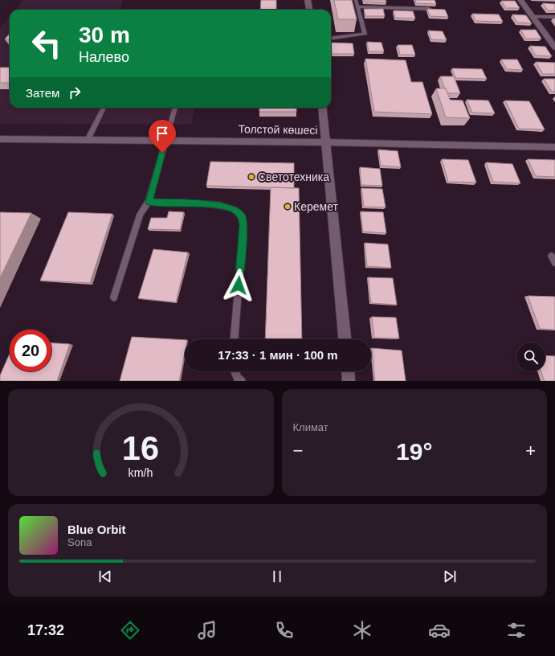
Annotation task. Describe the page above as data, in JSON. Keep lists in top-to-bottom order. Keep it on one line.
{"streets":{"main road":["Толстой көшесі"]},"places":["Светотехника","Керемет"],"page":{"turn":["30 m","Налево"],"then":"Затем","limit":"20","trip":"17:33 · 1 мин · 100 m","tile":"Климат","heat":["−","19°","+"],"song":["Blue Orbit","Sona"],"tabs":"17:32","gauge":["16","km/h"]}}
